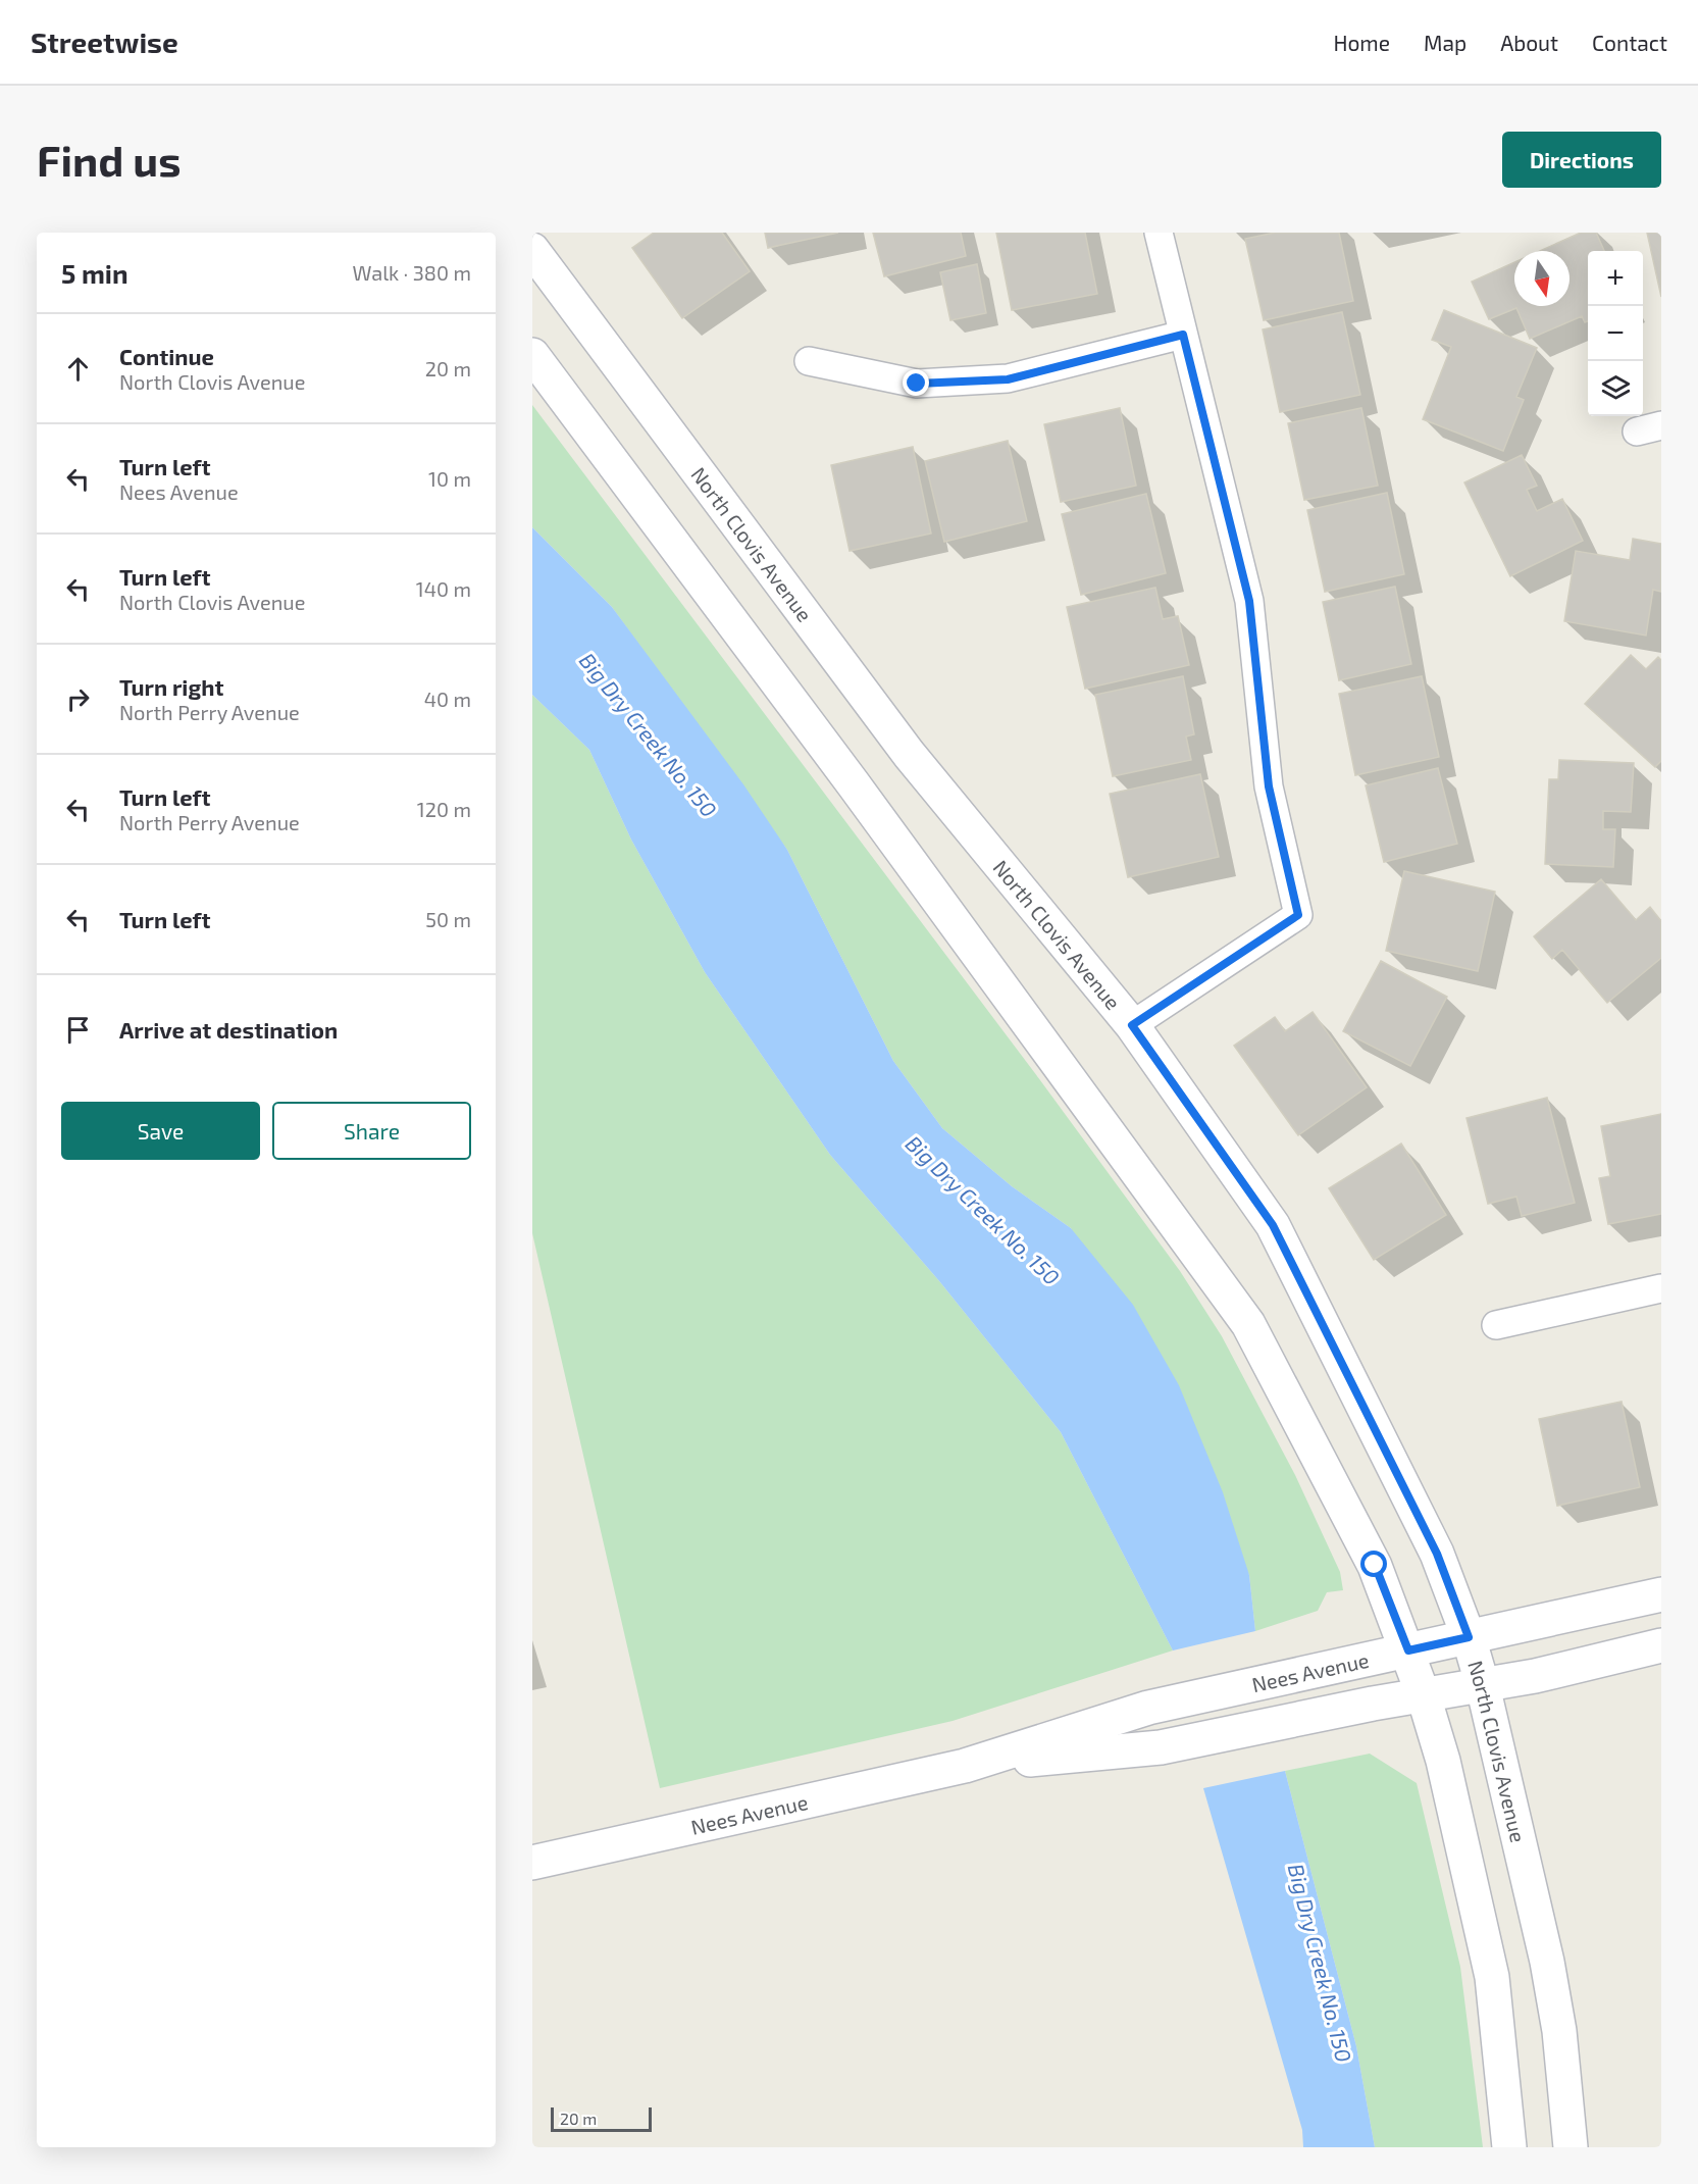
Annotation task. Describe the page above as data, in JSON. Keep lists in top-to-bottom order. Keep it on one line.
{"streets":{"main road":["North Clovis Avenue","Nees Avenue"]},"crossings":[["North Clovis Avenue","Nees Avenue"]],"water":["Big Dry Creek No. 150"],"scale_bar":"20 m","north":"bottom","page":{"header":"Streetwise","nav":["Home","Map","About","Contact"],"buttons":["Directions",["Save","Share"]],"title":"Find us","heading":["5 min","Walk · 380 m"],"map_buttons":["+","−"],"list":[["Continue","North Clovis Avenue","20 m"],["Turn left","Nees Avenue","10 m"],["Turn left","North Clovis Avenue","140 m"],["Turn right","North Perry Avenue","40 m"],["Turn left","North Perry Avenue","120 m"],["Turn left","50 m"],"Arrive at destination"],"scale":"20 m"}}
